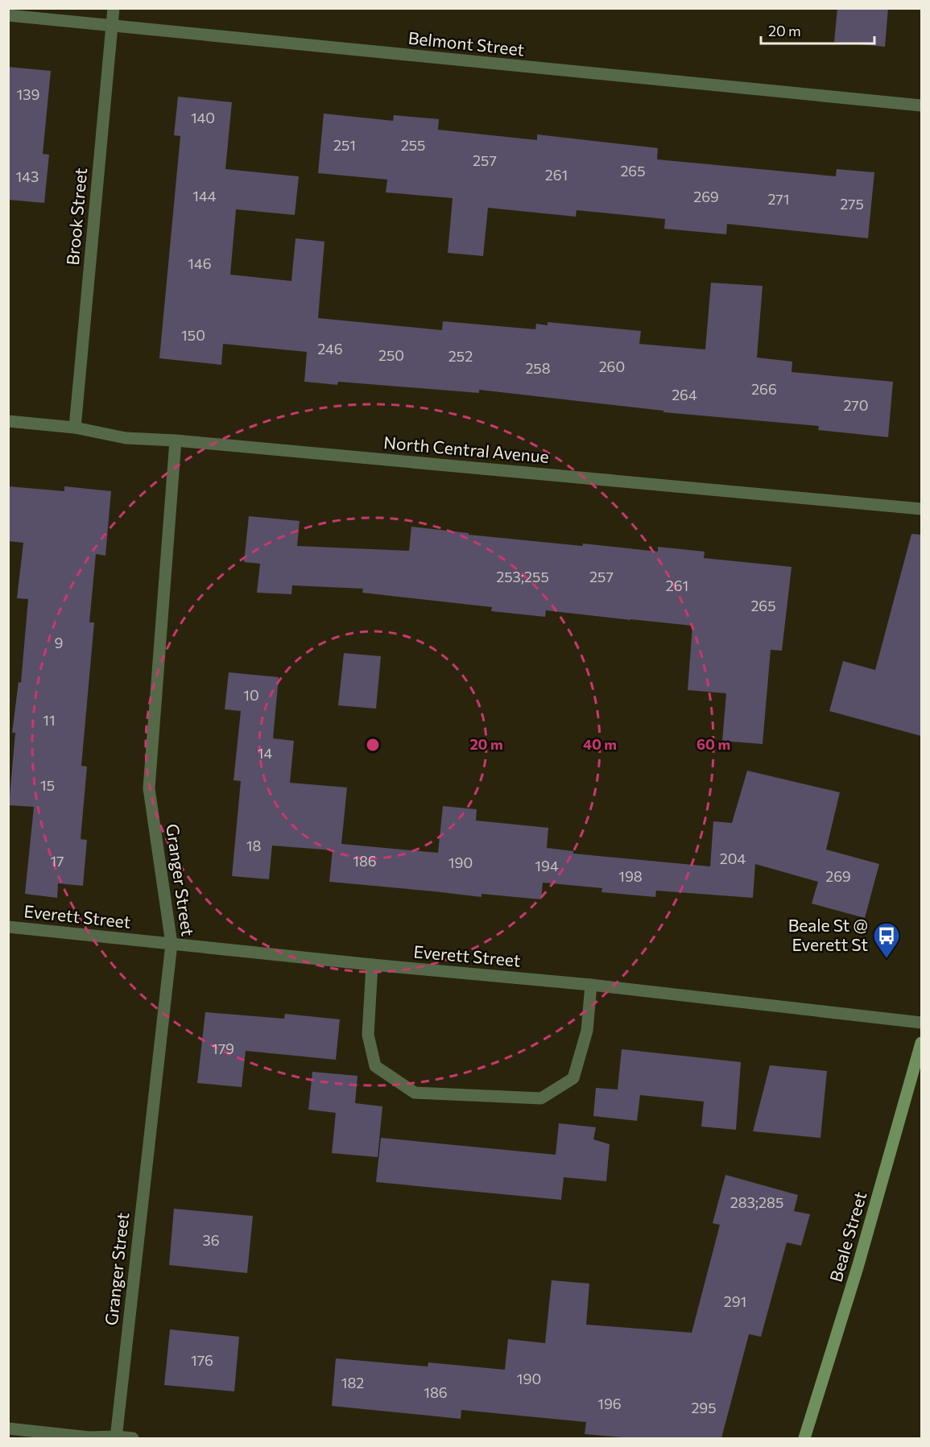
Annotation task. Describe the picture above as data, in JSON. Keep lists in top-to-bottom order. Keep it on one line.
{"streets":{"main road":["Beale Street"],"street":["Belmont Street","Brook Street","North Central Avenue","Granger Street","Everett Street"]},"crossings":[["Belmont Street","Brook Street"],["Brook Street","North Central Avenue"],["North Central Avenue","Granger Street"],["Granger Street","Everett Street"]],"places":{"bus stop":["Beale St @ Everett St"]},"house_numbers":["139","140","251","255","257","265","261","143","144","269","271","275","146","150","246","250","252","260","258","266","264","270","253;255","257","261","265","9","10","11","14","15","18","204","17","186","190","194","198","269","179","283;285","36","291","176","190","182","186","196","295"],"scale_bar":"20 m","rings":["20 m","40 m","60 m"]}
